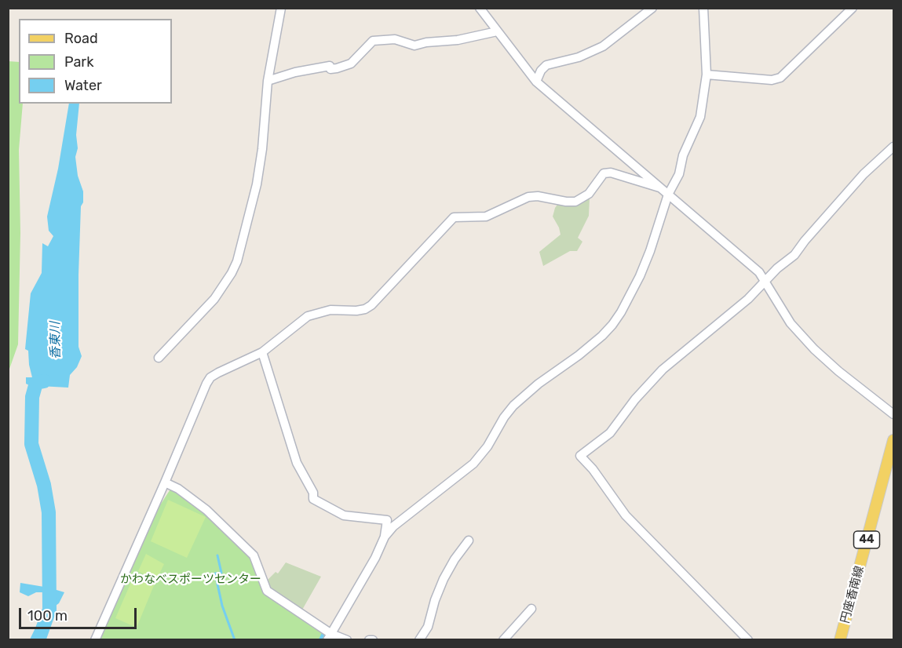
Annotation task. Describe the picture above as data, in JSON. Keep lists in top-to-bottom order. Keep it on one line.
{"streets":{"main road":["44","円座香南線"]},"water":["香東川"],"parks":["かわなべスポーツセンター"],"legend":["Road","Park","Water"],"scale_bar":"100 m"}
